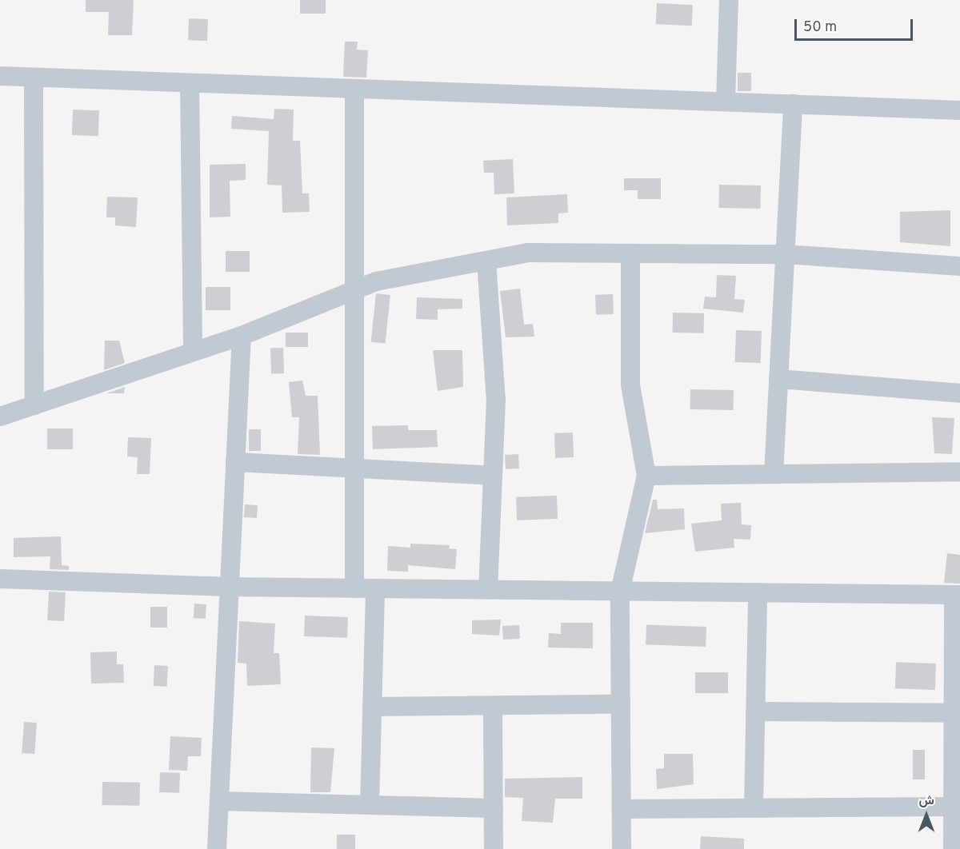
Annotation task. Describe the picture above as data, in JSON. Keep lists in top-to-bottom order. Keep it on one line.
{"scale_bar":"50 m","north":"top"}
